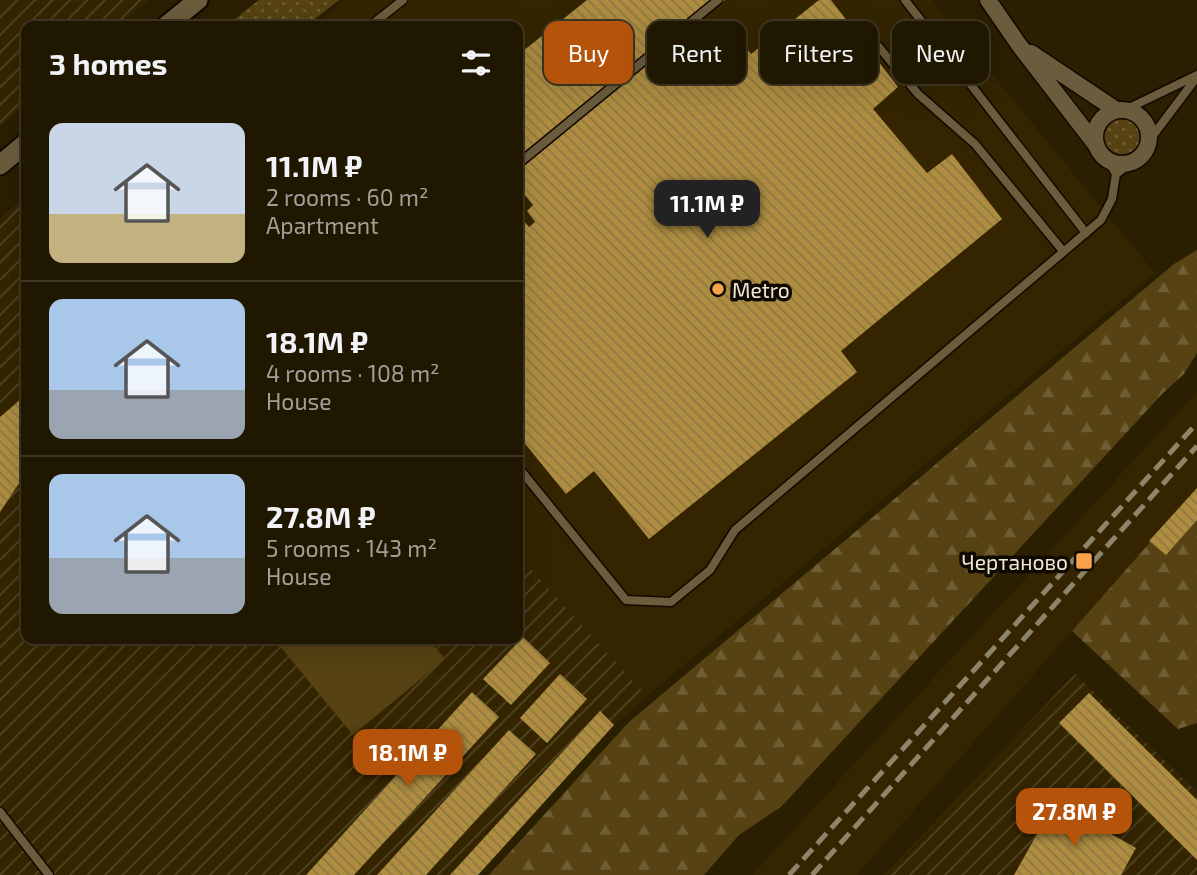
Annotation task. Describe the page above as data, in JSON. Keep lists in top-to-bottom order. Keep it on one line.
{"places":{"other":["Metro"],"transit":["Чертаново"]},"page":{"chip":["Buy","Rent","Filters","New"],"heading":"3 homes","list":[{"name":"11.1M ₽","note":"2 rooms · 60 m² · Apartment"},{"name":"18.1M ₽","note":"4 rooms · 108 m² · House"},{"name":"27.8M ₽","note":"5 rooms · 143 m² · House"}],"price":["11.1M ₽","18.1M ₽","27.8M ₽"]}}
